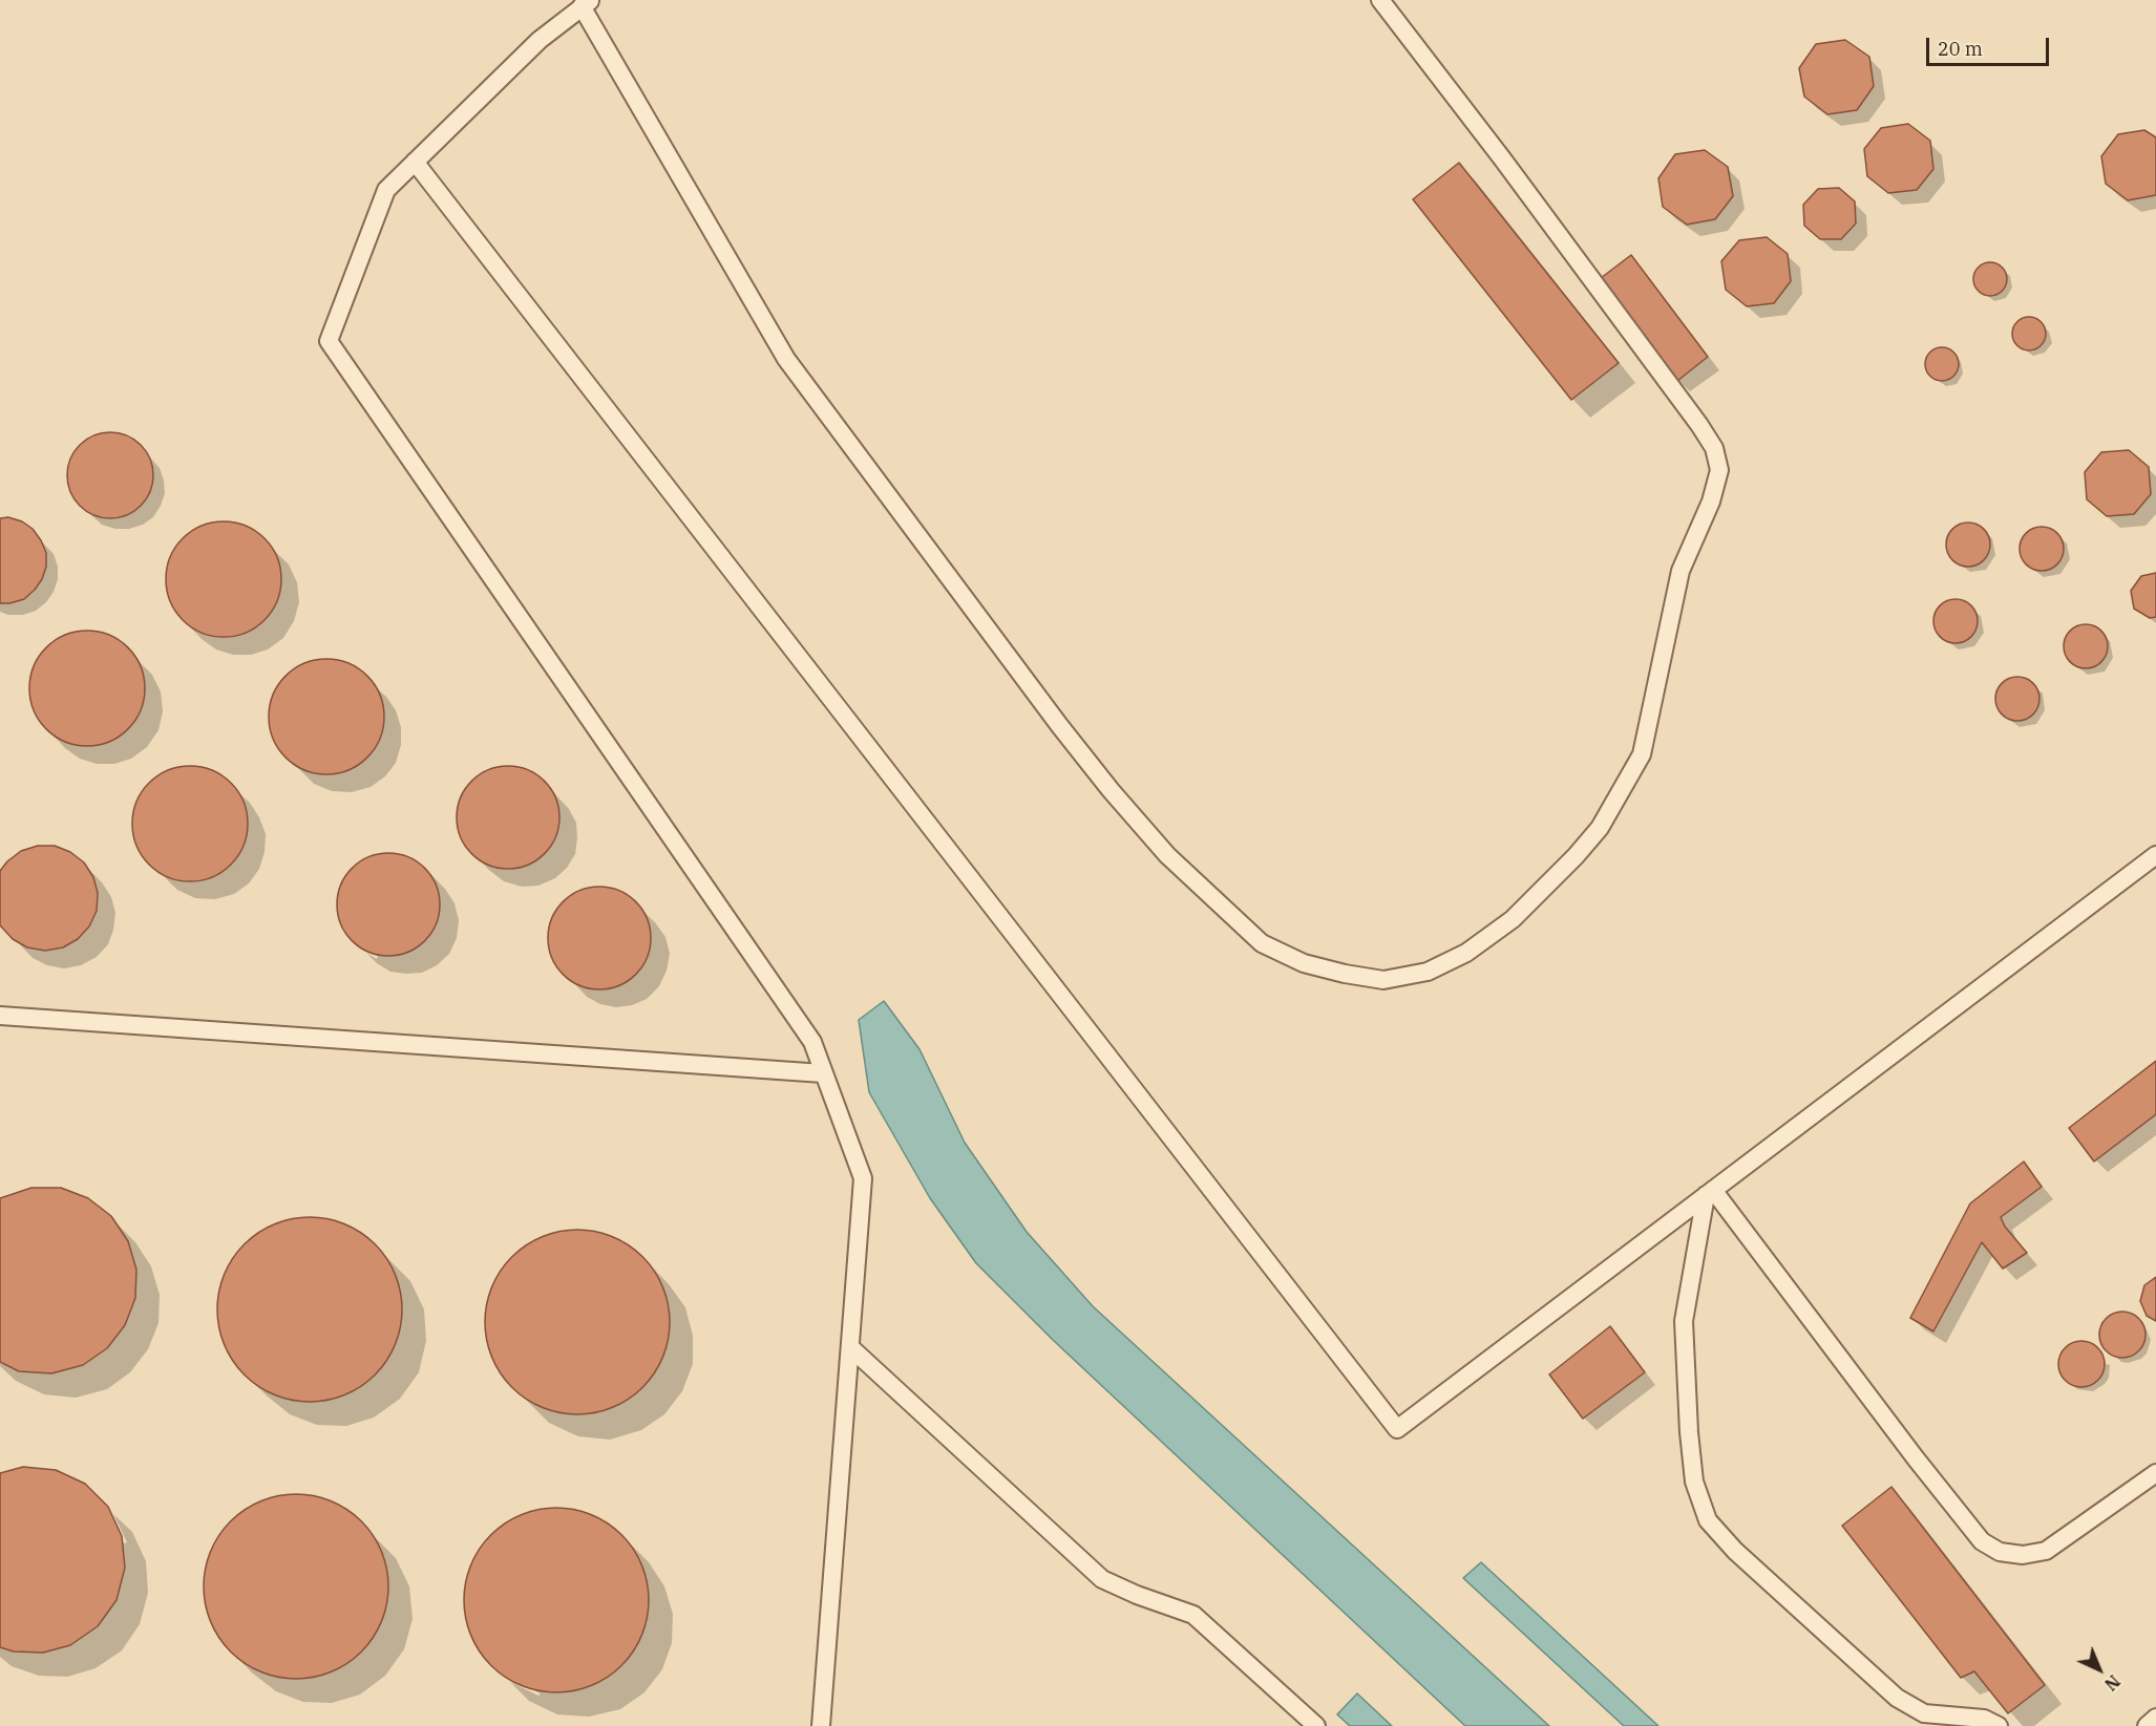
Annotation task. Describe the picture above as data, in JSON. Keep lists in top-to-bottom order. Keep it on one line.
{"scale_bar":"20 m","north":"bottom right"}
